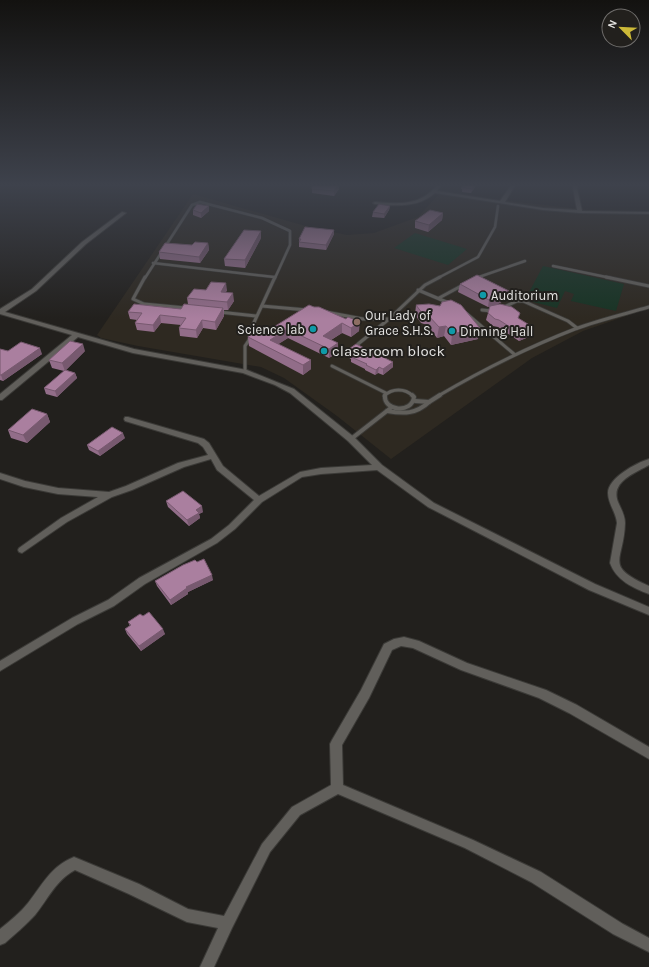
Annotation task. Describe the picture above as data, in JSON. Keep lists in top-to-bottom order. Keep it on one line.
{"places":["Auditorium","Our Lady of Grace S.H.S.","Science lab","Dinning Hall","classroom block"],"north":"top left"}
